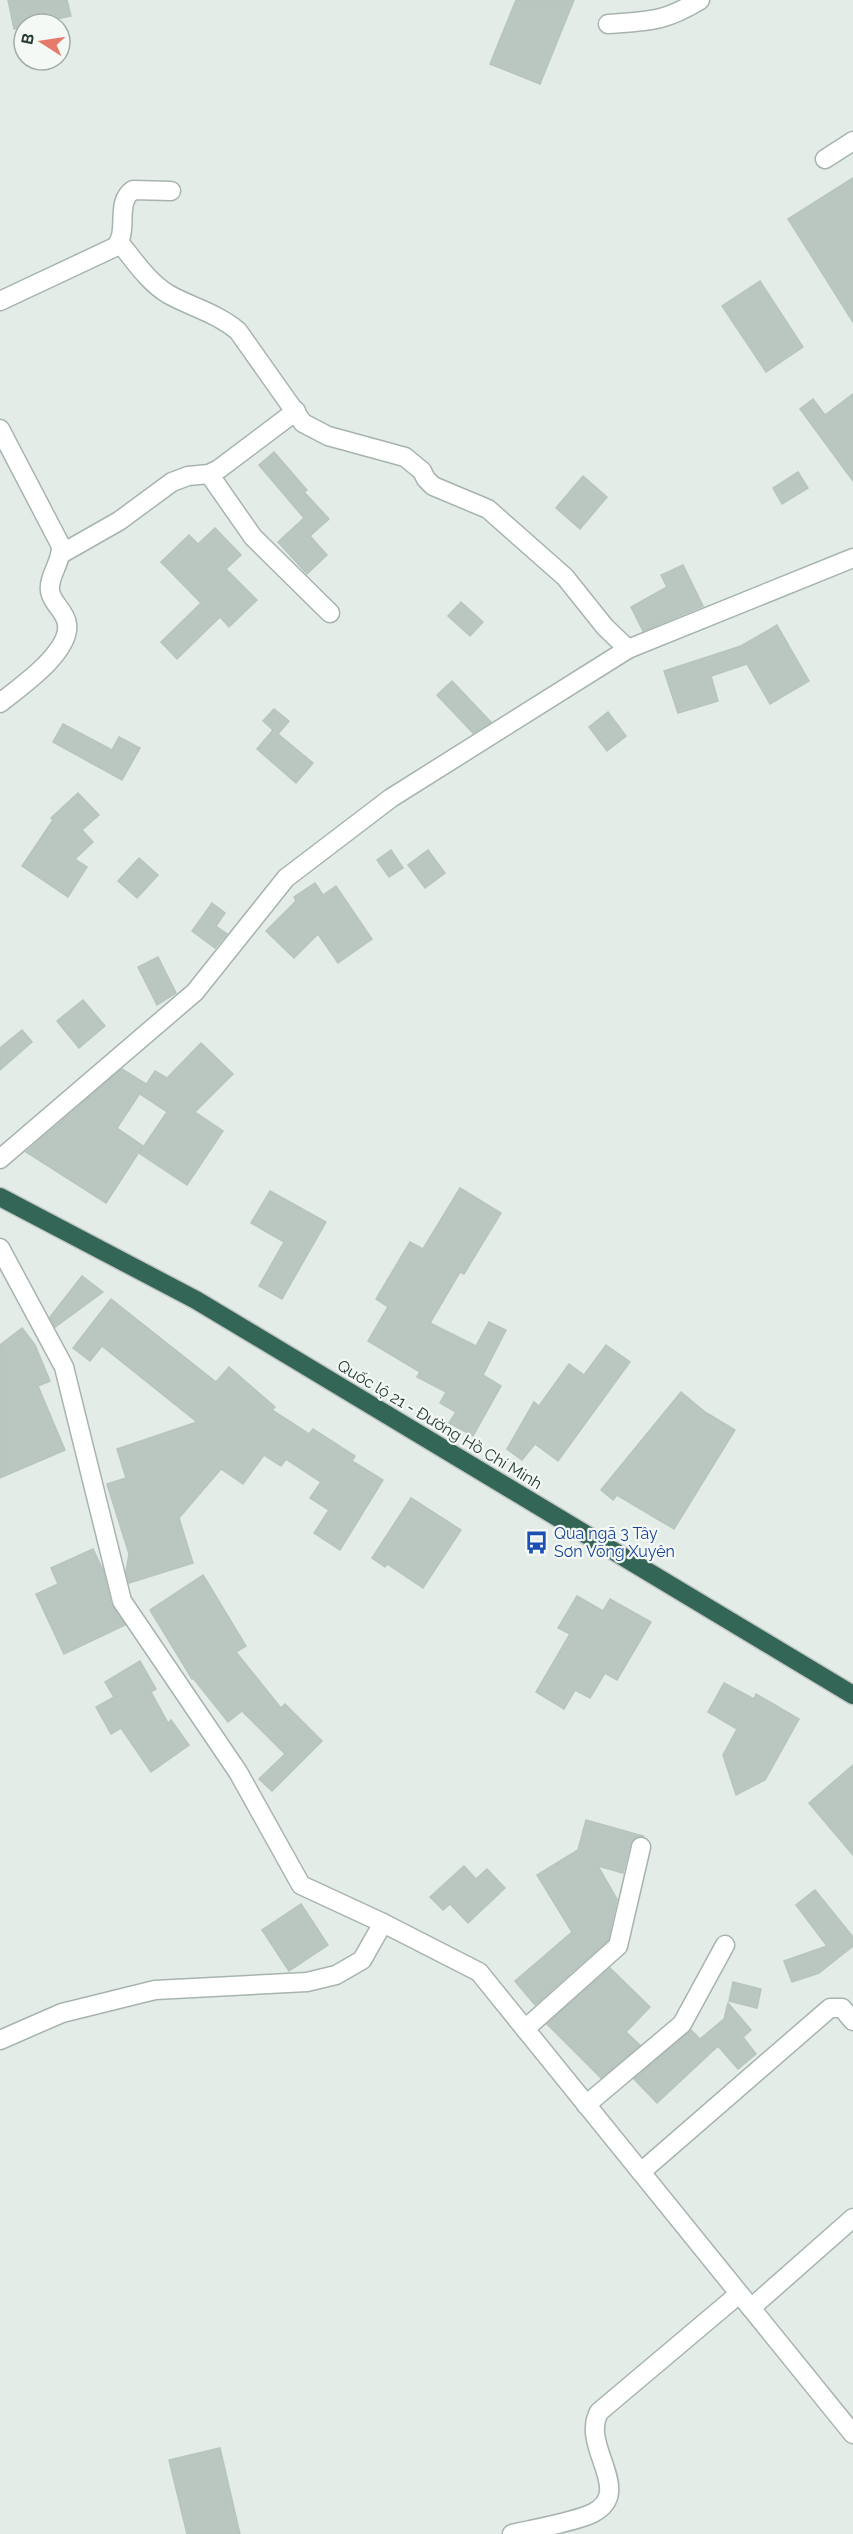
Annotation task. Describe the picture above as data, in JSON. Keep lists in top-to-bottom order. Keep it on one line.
{"streets":{"highway":["Quốc lộ 21 - Đường Hồ Chí Minh"]},"places":{"bus stop":["Qua ngã 3 Tây Sơn Võng Xuyên"]},"north":"left"}
